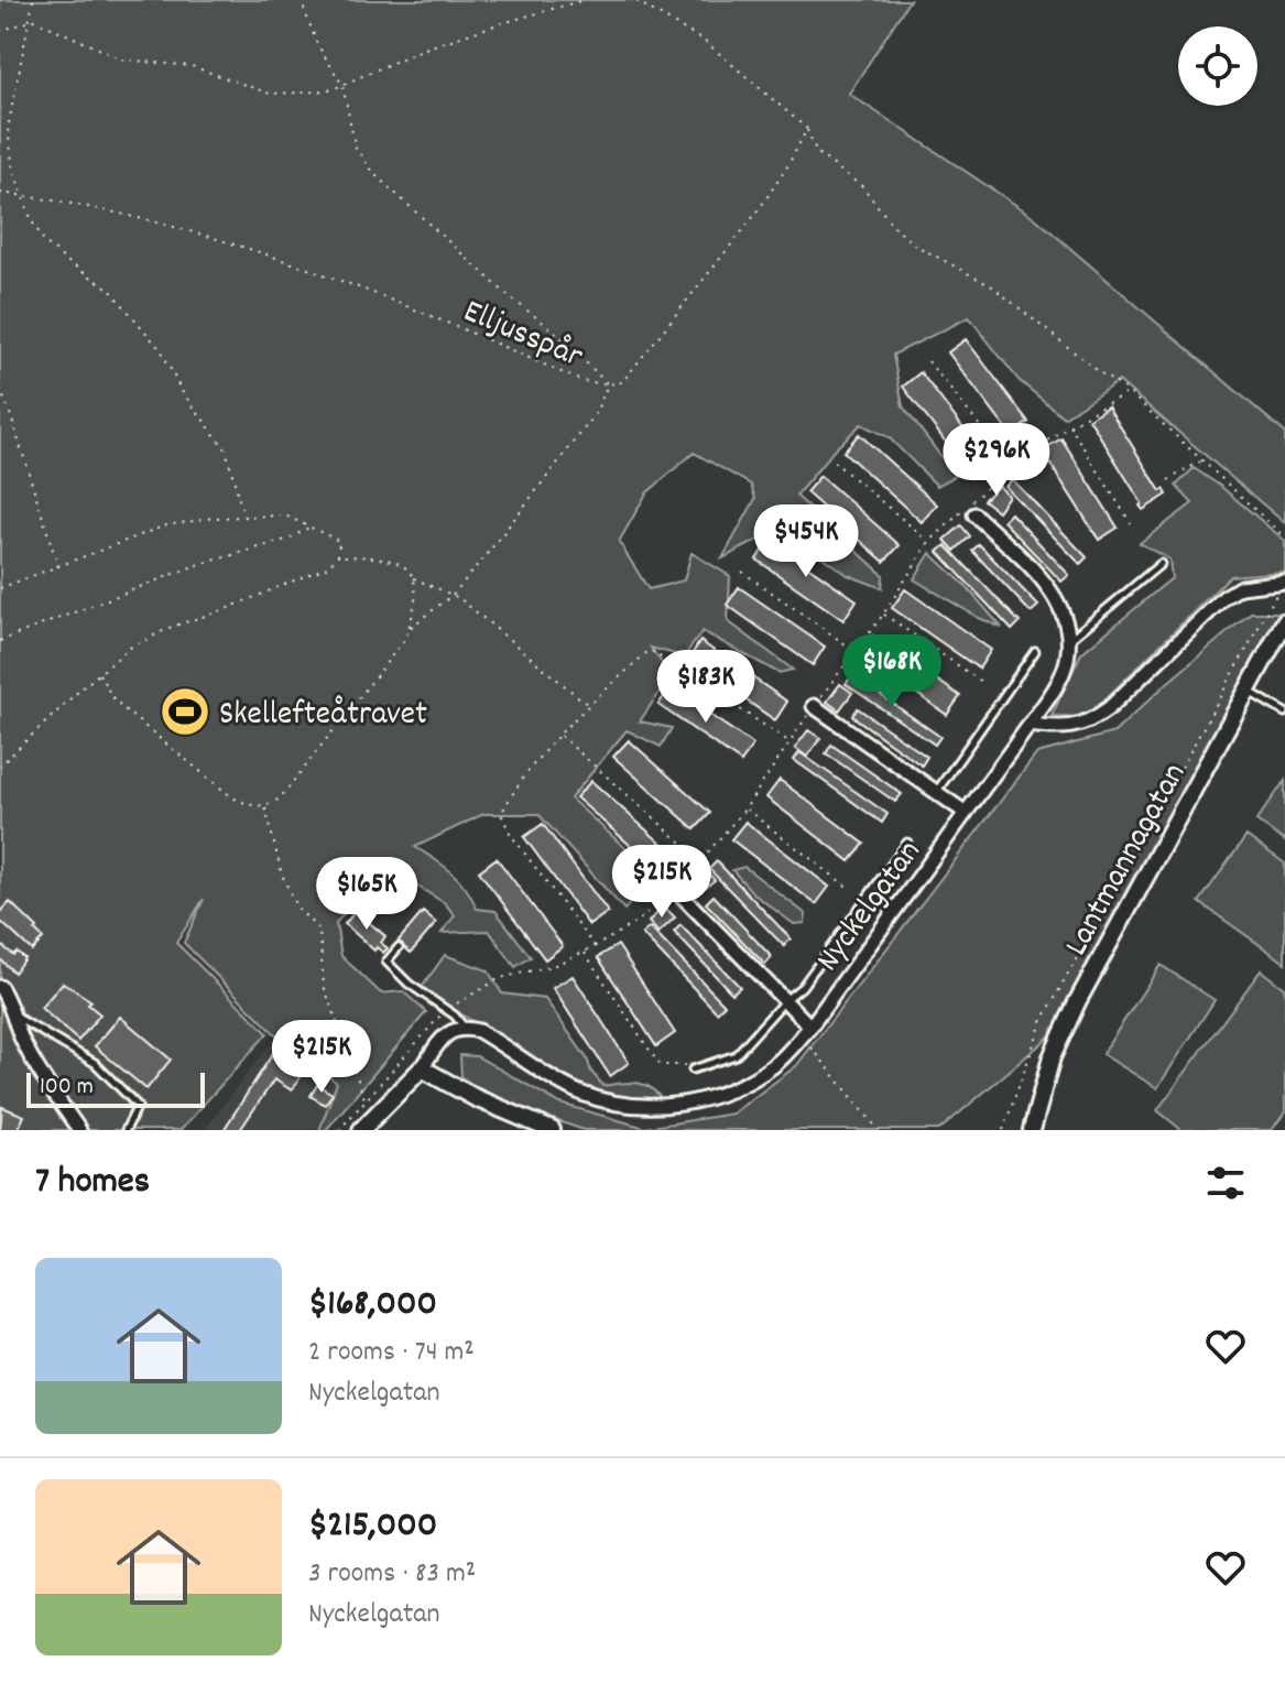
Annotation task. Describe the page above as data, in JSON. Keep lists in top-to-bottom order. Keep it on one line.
{"streets":{"street":["Lantmannagatan","Nyckelgatan"],"path":["Elljusspår"]},"places":{"sports":["Skellefteåtravet"]},"scale_bar":"100 m","page":{"price":["$296K","$454K","$168K","$183K","$215K","$165K","$215K"],"scale":"100 m","heading":"7 homes","list":[{"name":"$168,000","note":"2 rooms · 74 m² · Nyckelgatan"},{"name":"$215,000","note":"3 rooms · 83 m² · Nyckelgatan"}]}}
